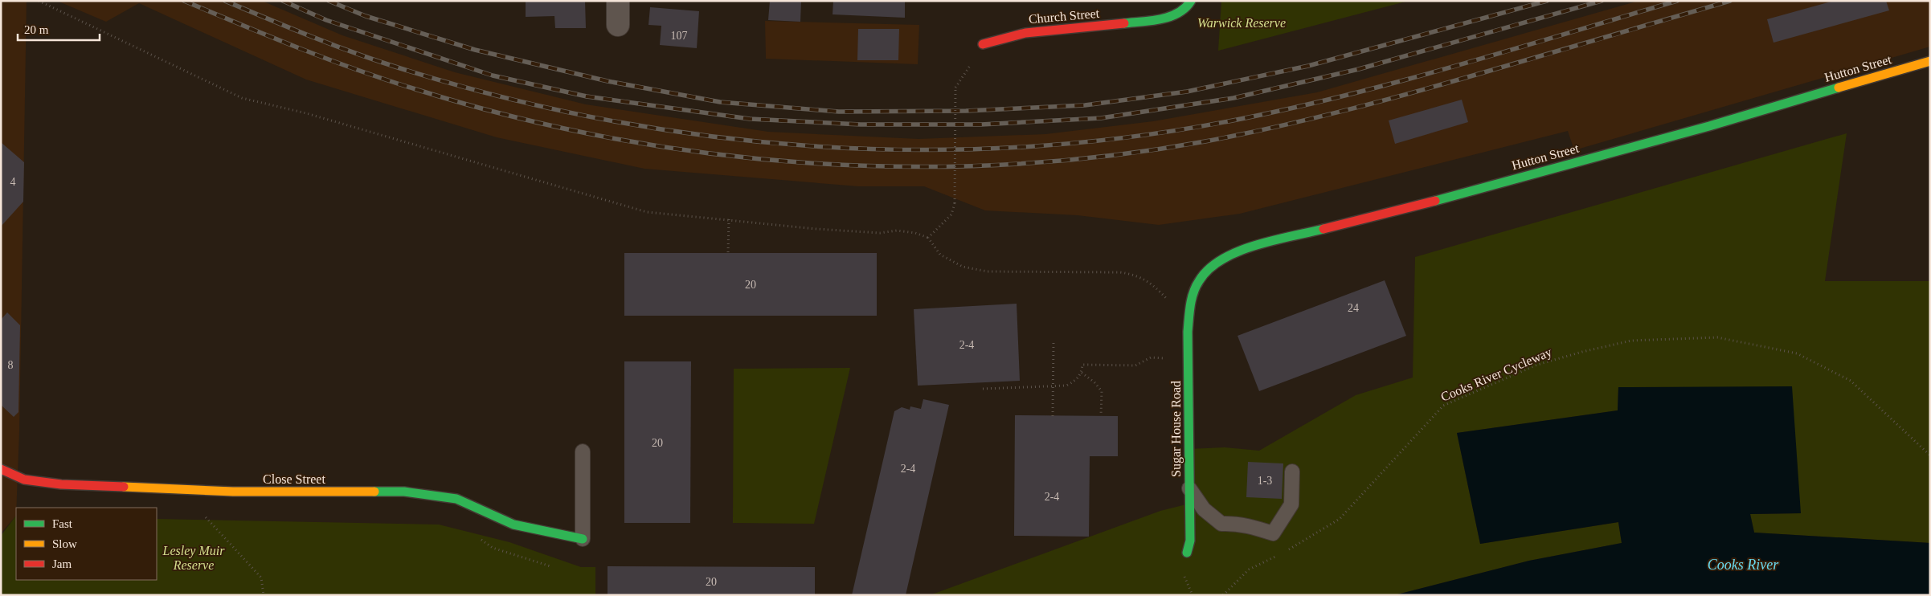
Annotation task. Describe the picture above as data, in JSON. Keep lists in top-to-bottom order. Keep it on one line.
{"streets":{"street":["Church Street","Hutton Street","Sugar House Road","Close Street"],"path":["Cooks River Cycleway"]},"crossings":[["Hutton Street","Sugar House Road"]],"water":["Cooks River"],"parks":["Warwick Reserve","Lesley Muir Reserve"],"house_numbers":["107","4","20","24","2-4","8","20","2-4","1-3","2-4","20"],"legend":["Fast","Slow","Jam"],"scale_bar":"20 m"}
